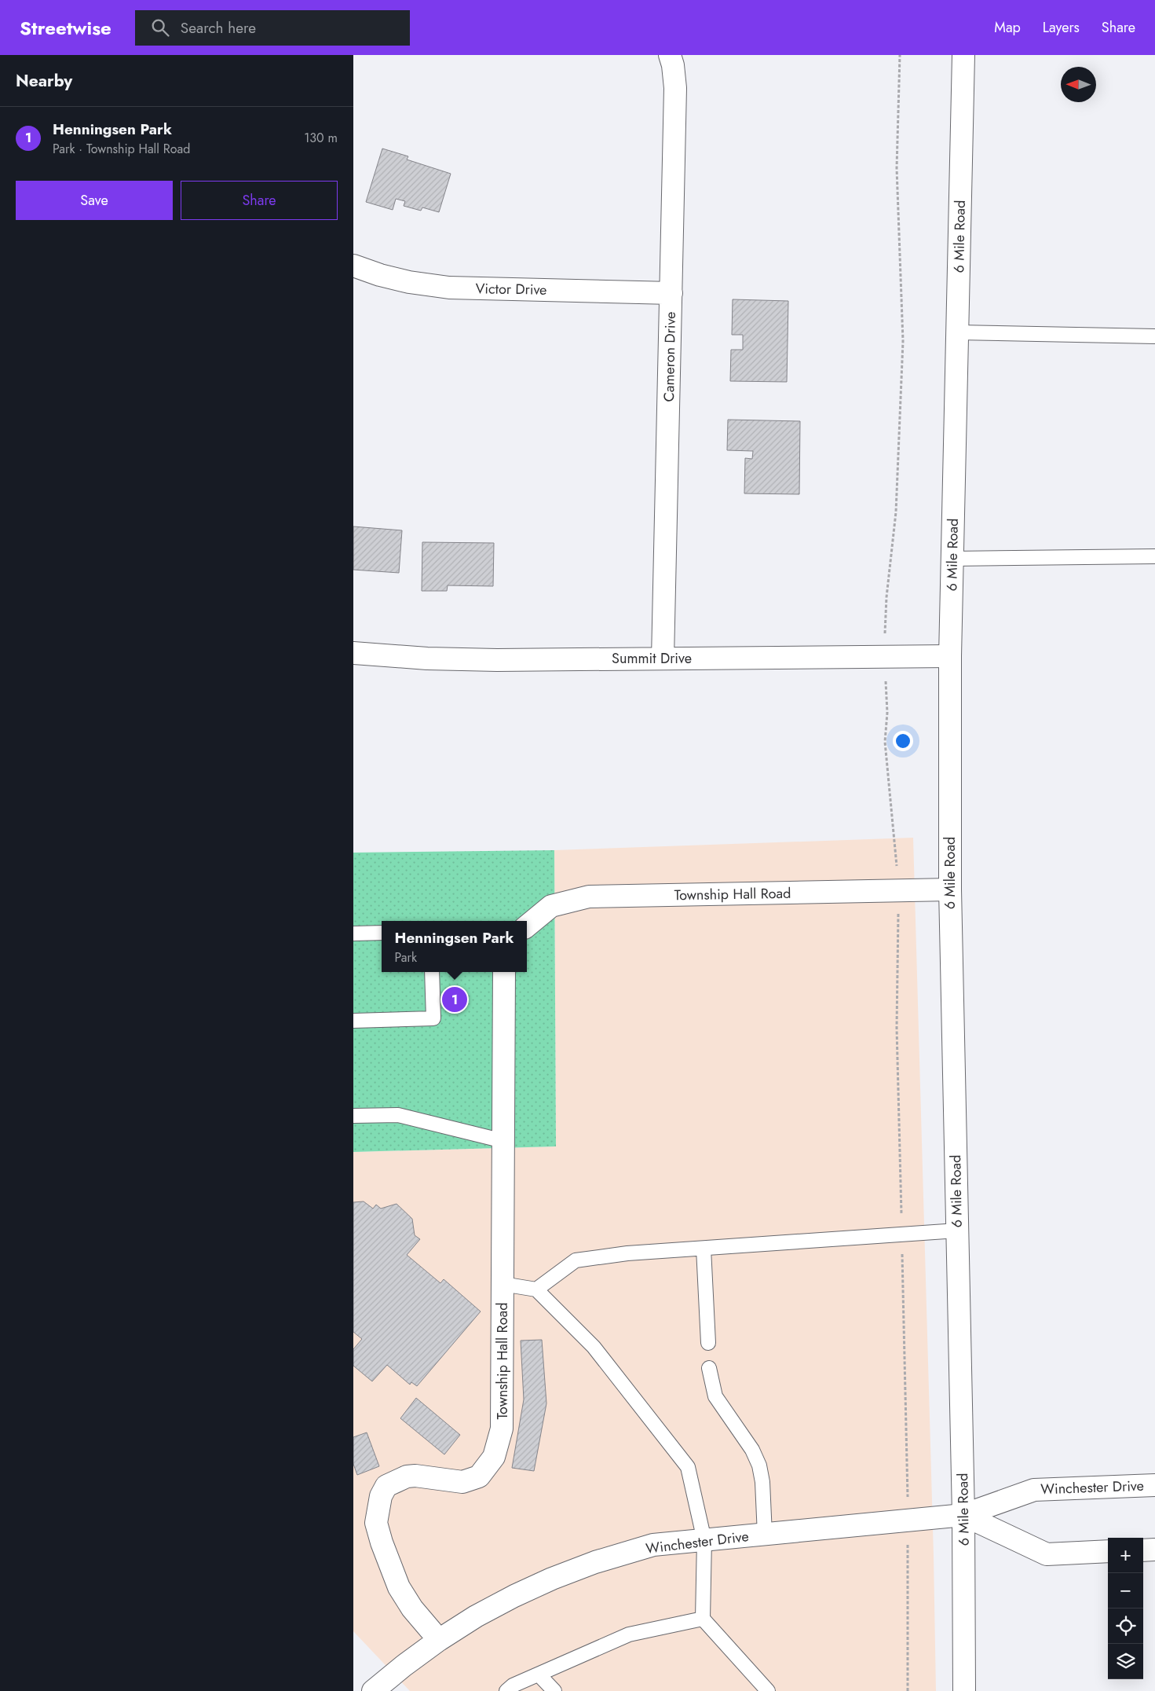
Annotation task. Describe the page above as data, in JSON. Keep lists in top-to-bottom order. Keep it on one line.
{"streets":{"street":["6 Mile Road","Victor Drive","Cameron Drive","Summit Drive","Township Hall Road","Winchester Drive"]},"crossings":[["6 Mile Road","Summit Drive"],["6 Mile Road","Township Hall Road"],["6 Mile Road","Winchester Drive"],["Victor Drive","Cameron Drive"],["Cameron Drive","Summit Drive"],["Township Hall Road","Winchester Drive"]],"north":"left","page":{"header":"Streetwise","search":"Search here","nav":["Map","Layers","Share"],"heading":"Nearby","list":[{"mark":"1","name":"Henningsen Park","note":"Park · Township Hall Road","value":"130 m"}],"buttons":["Save","Share"],"popup":["Henningsen Park","Park"],"pins":"1","map_buttons":["+","−"]}}
